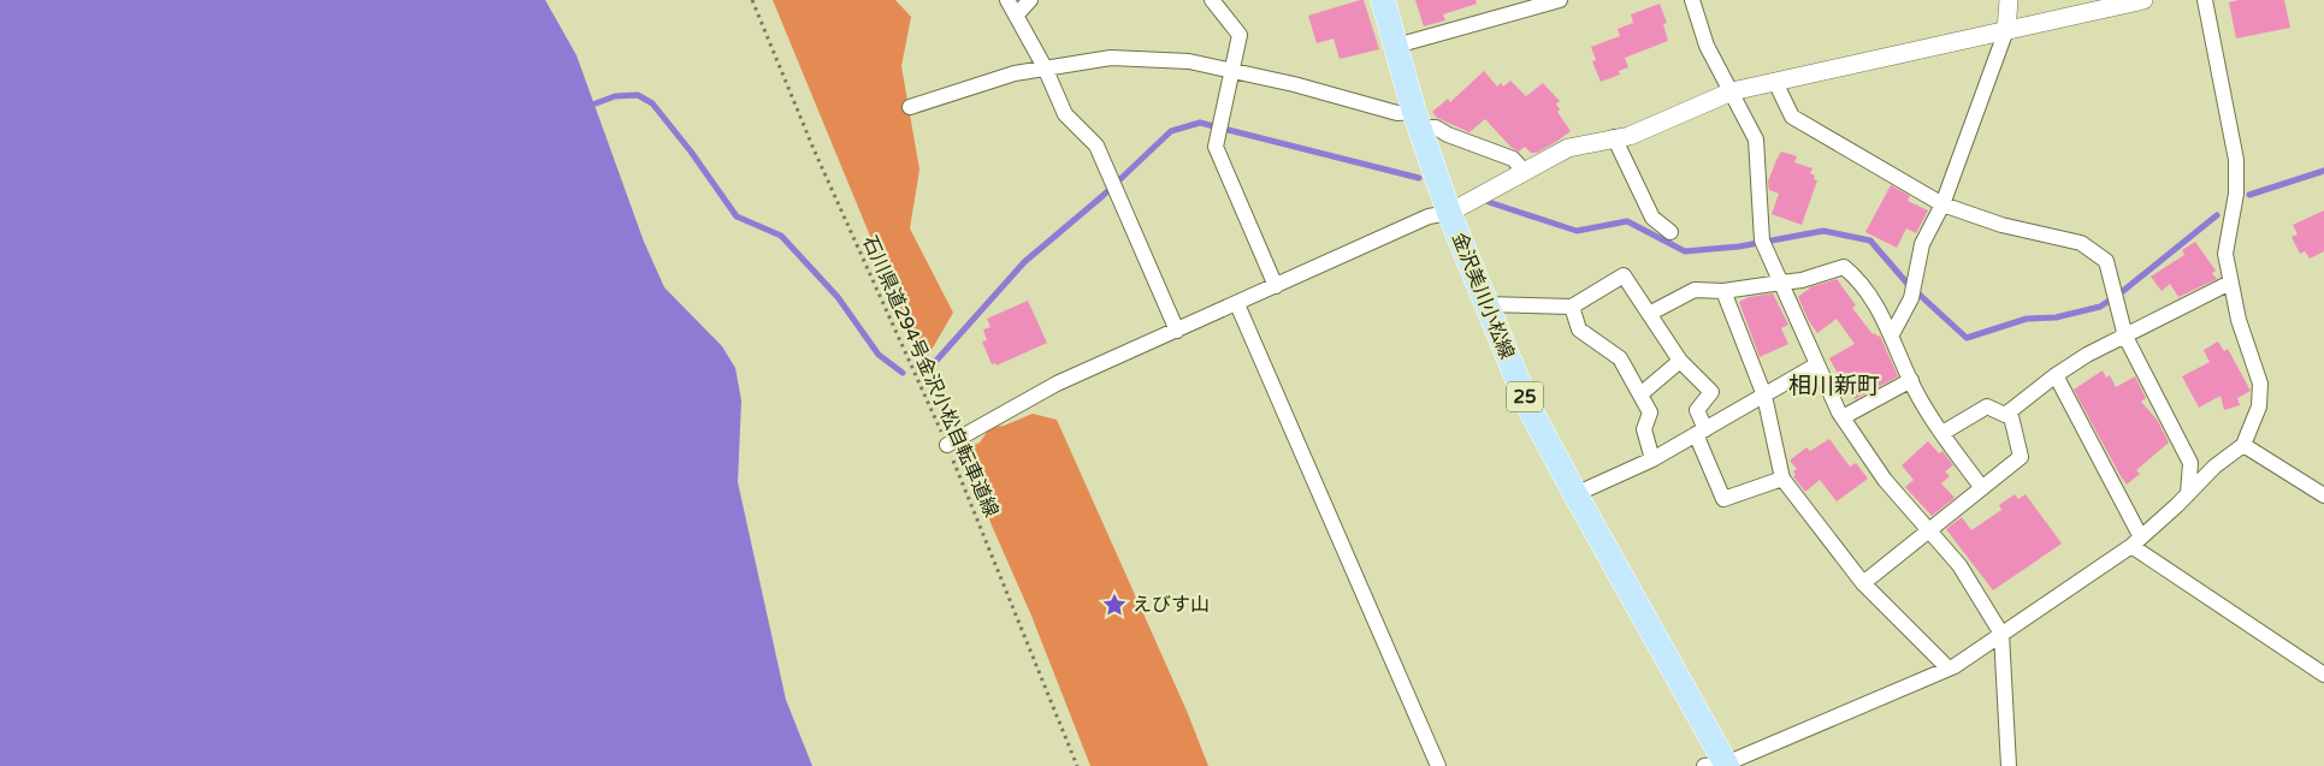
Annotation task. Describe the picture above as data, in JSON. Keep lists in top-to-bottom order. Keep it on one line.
{"streets":{"main road":["金沢美川小松線","25"],"path":["石川県道294号金沢小松自転車道線"]},"districts":["相川新町"],"places":{"place":["えびす山"]}}
